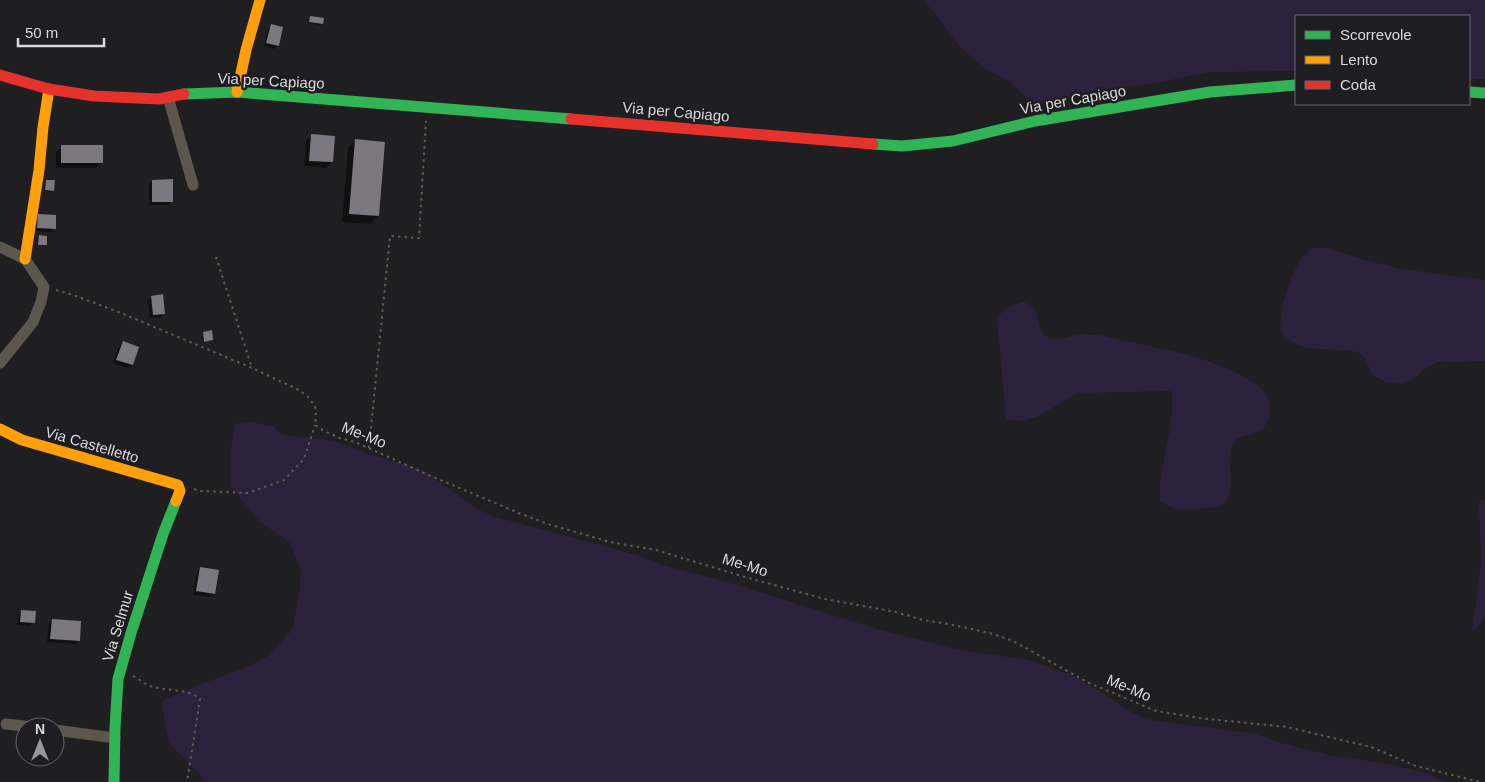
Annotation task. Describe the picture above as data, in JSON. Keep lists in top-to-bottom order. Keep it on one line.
{"streets":{"street":["Via per Capiago","Via Castelletto","Via Selmur"],"path":["Me-Mo"]},"crossings":[["Via Castelletto","Via Selmur"]],"legend":["Scorrevole","Lento","Coda"],"scale_bar":"50 m","north":"top"}
